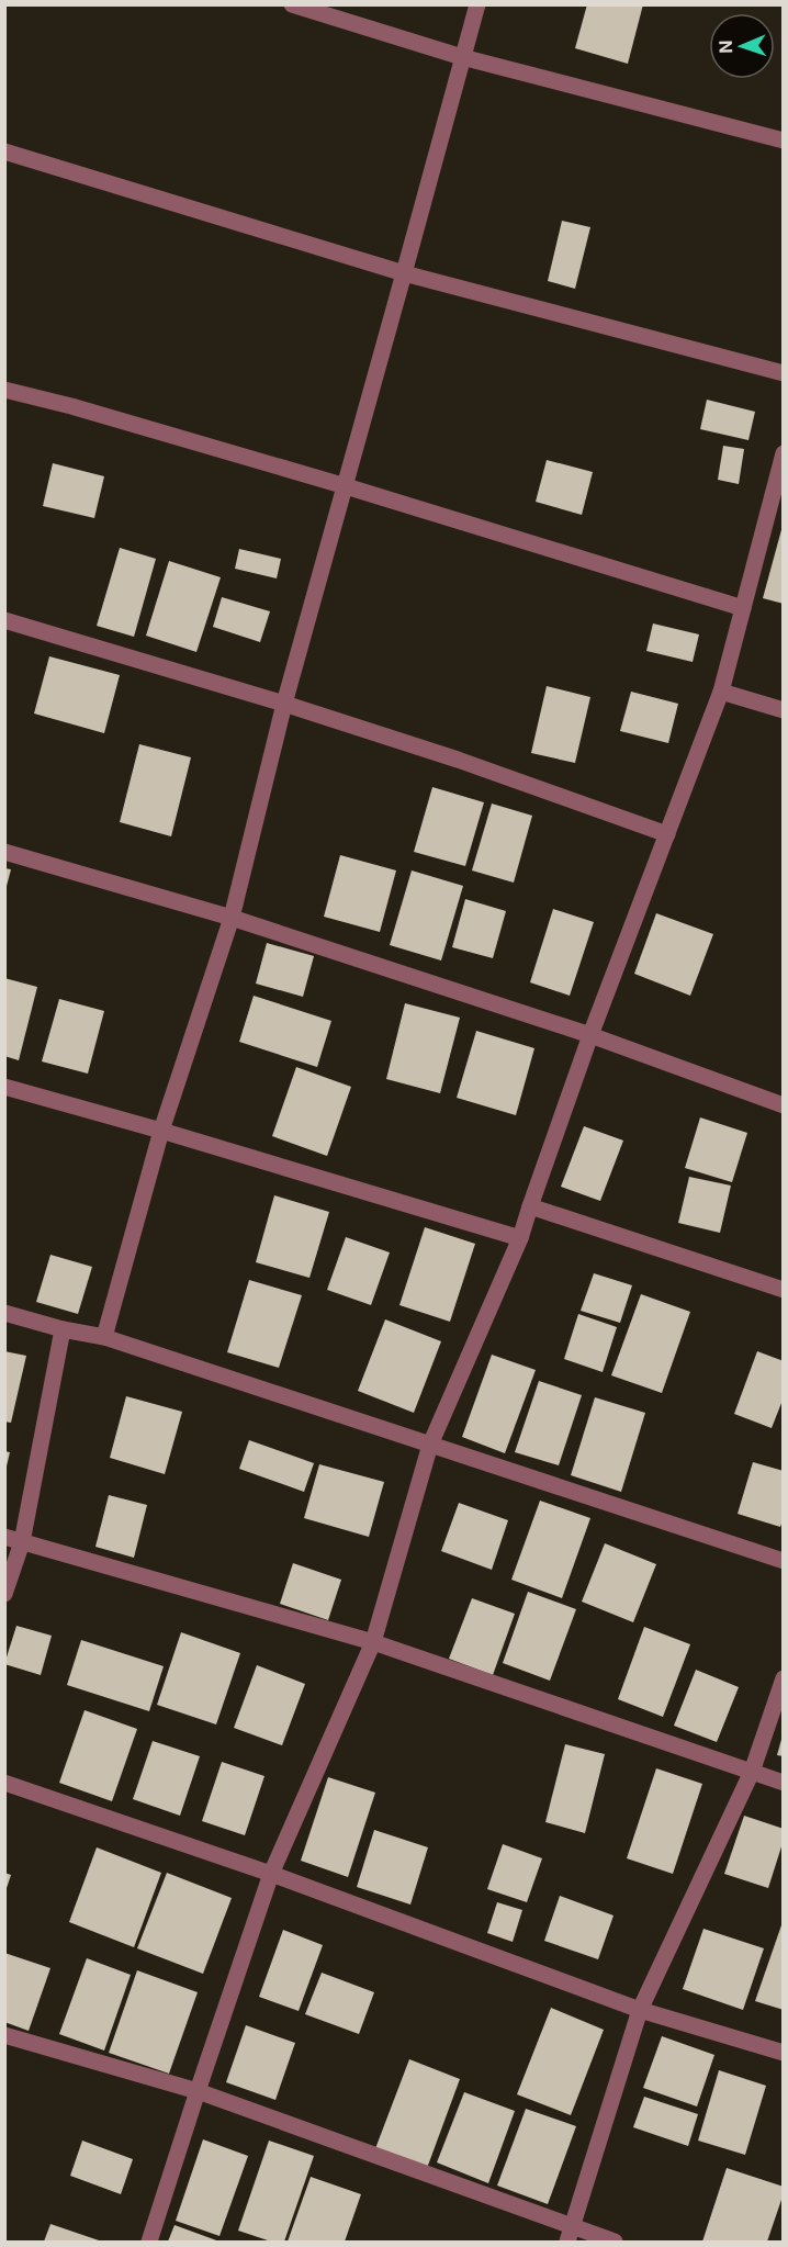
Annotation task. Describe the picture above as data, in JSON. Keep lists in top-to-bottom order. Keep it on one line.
{"north":"left"}
